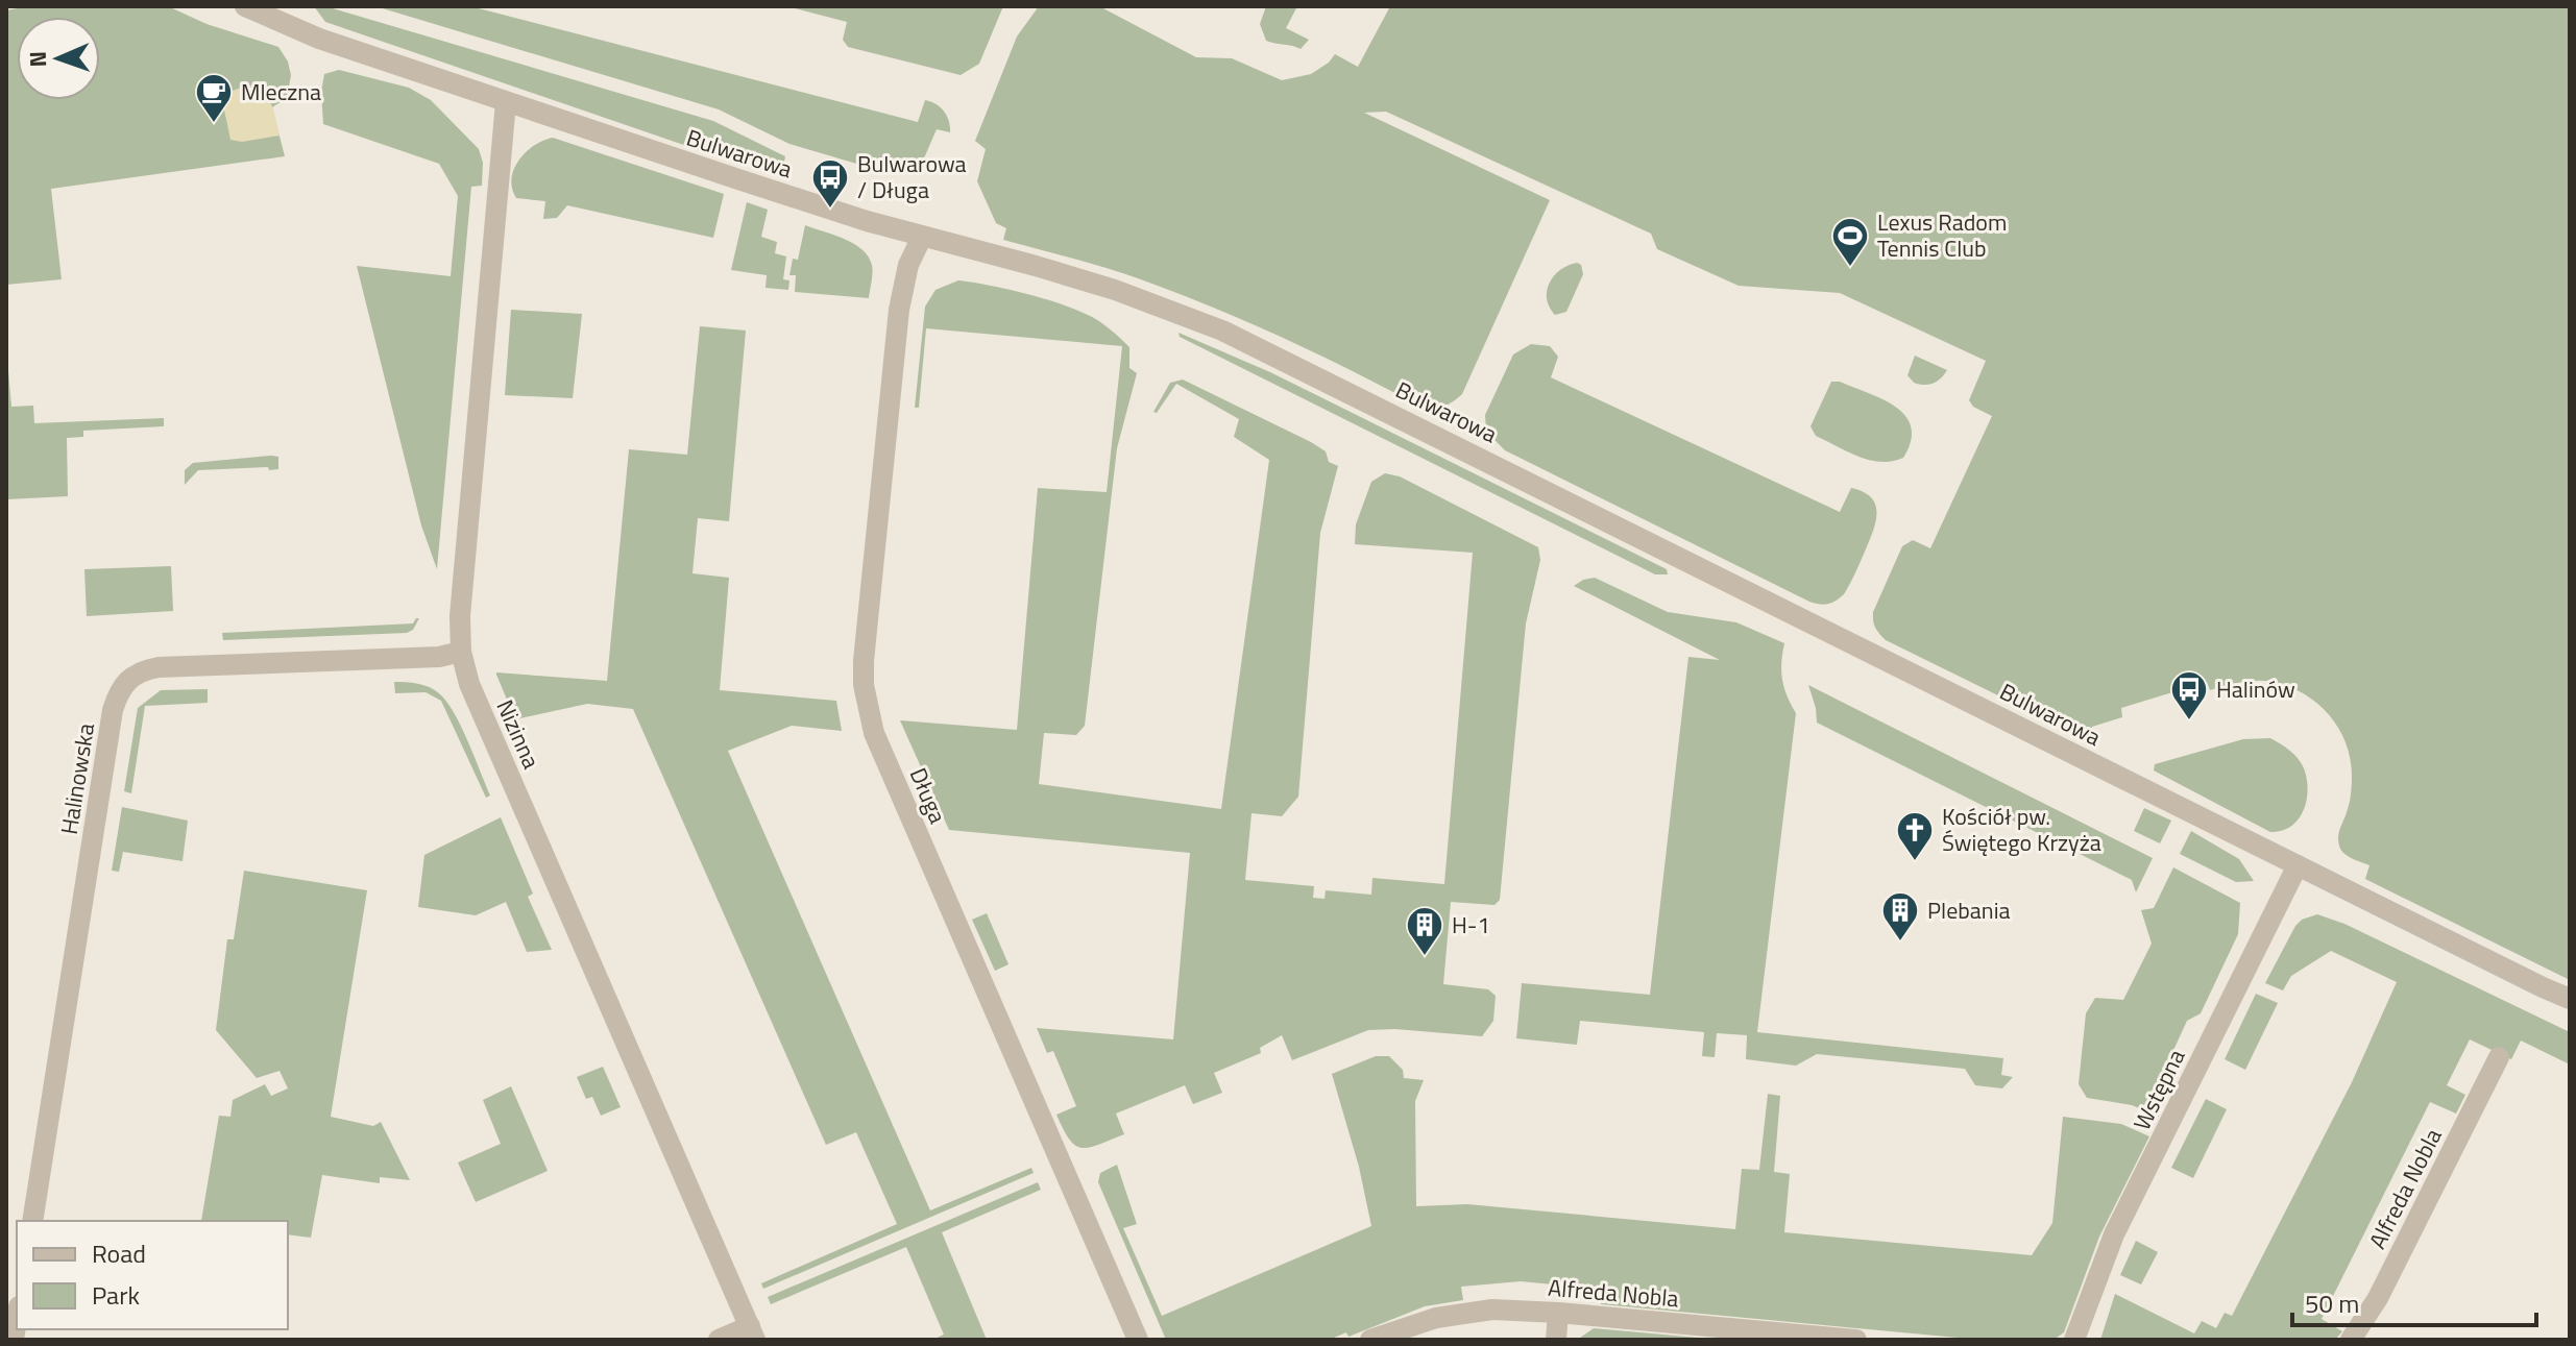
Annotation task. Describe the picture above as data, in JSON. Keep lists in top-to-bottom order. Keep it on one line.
{"streets":{"street":["Bulwarowa","Nizinna","Halinowska","Długa","Wstępna","Alfreda Nobla"]},"crossings":[["Bulwarowa","Nizinna"],["Bulwarowa","Długa"],["Bulwarowa","Wstępna"],["Nizinna","Halinowska"]],"places":{"cafe":["Mleczna"],"bus stop":["Bulwarowa / Długa","Halinów"],"sports":["Lexus Radom Tennis Club"],"church":["Kościół pw. Świętego Krzyża"],"building":["Plebania","H-1"]},"legend":["Road","Park"],"scale_bar":"50 m","north":"left"}
